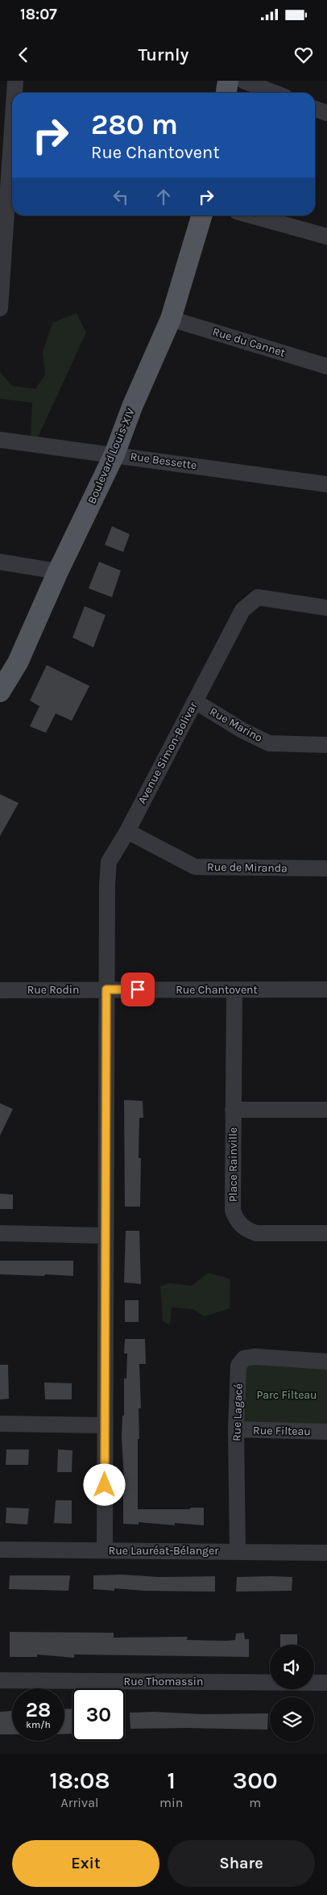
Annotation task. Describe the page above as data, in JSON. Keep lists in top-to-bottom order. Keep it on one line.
{"streets":{"main road":["Boulevard Louis-XIV"],"street":["Rue du Cannet","Rue Bessette","Rue Marino","Avenue Simon-Bolivar","Rue de Miranda","Rue Rodin","Rue Chantovent","Place Rainville","Rue Lagacé","Rue Filteau","Rue Lauréat-Bélanger","Rue Thomassin"]},"crossings":[["Rue du Cannet","Boulevard Louis-XIV"],["Boulevard Louis-XIV","Rue Bessette"],["Rue Marino","Avenue Simon-Bolivar"],["Avenue Simon-Bolivar","Rue de Miranda"],["Avenue Simon-Bolivar","Rue Rodin"],["Avenue Simon-Bolivar","Rue Chantovent"],["Avenue Simon-Bolivar","Rue Lauréat-Bélanger"],["Rue Rodin","Rue Chantovent"],["Rue Chantovent","Place Rainville"],["Rue Lagacé","Rue Filteau"],["Rue Lagacé","Rue Lauréat-Bélanger"]],"parks":["Parc Filteau"],"page":{"status":"18:07","header":"Turnly","turn":["280 m","Rue Chantovent"],"speed":"28 km/h","limit":"30","eta":["18:08","Arrival","1","min","300","m"],"buttons":["Exit","Share"]}}
